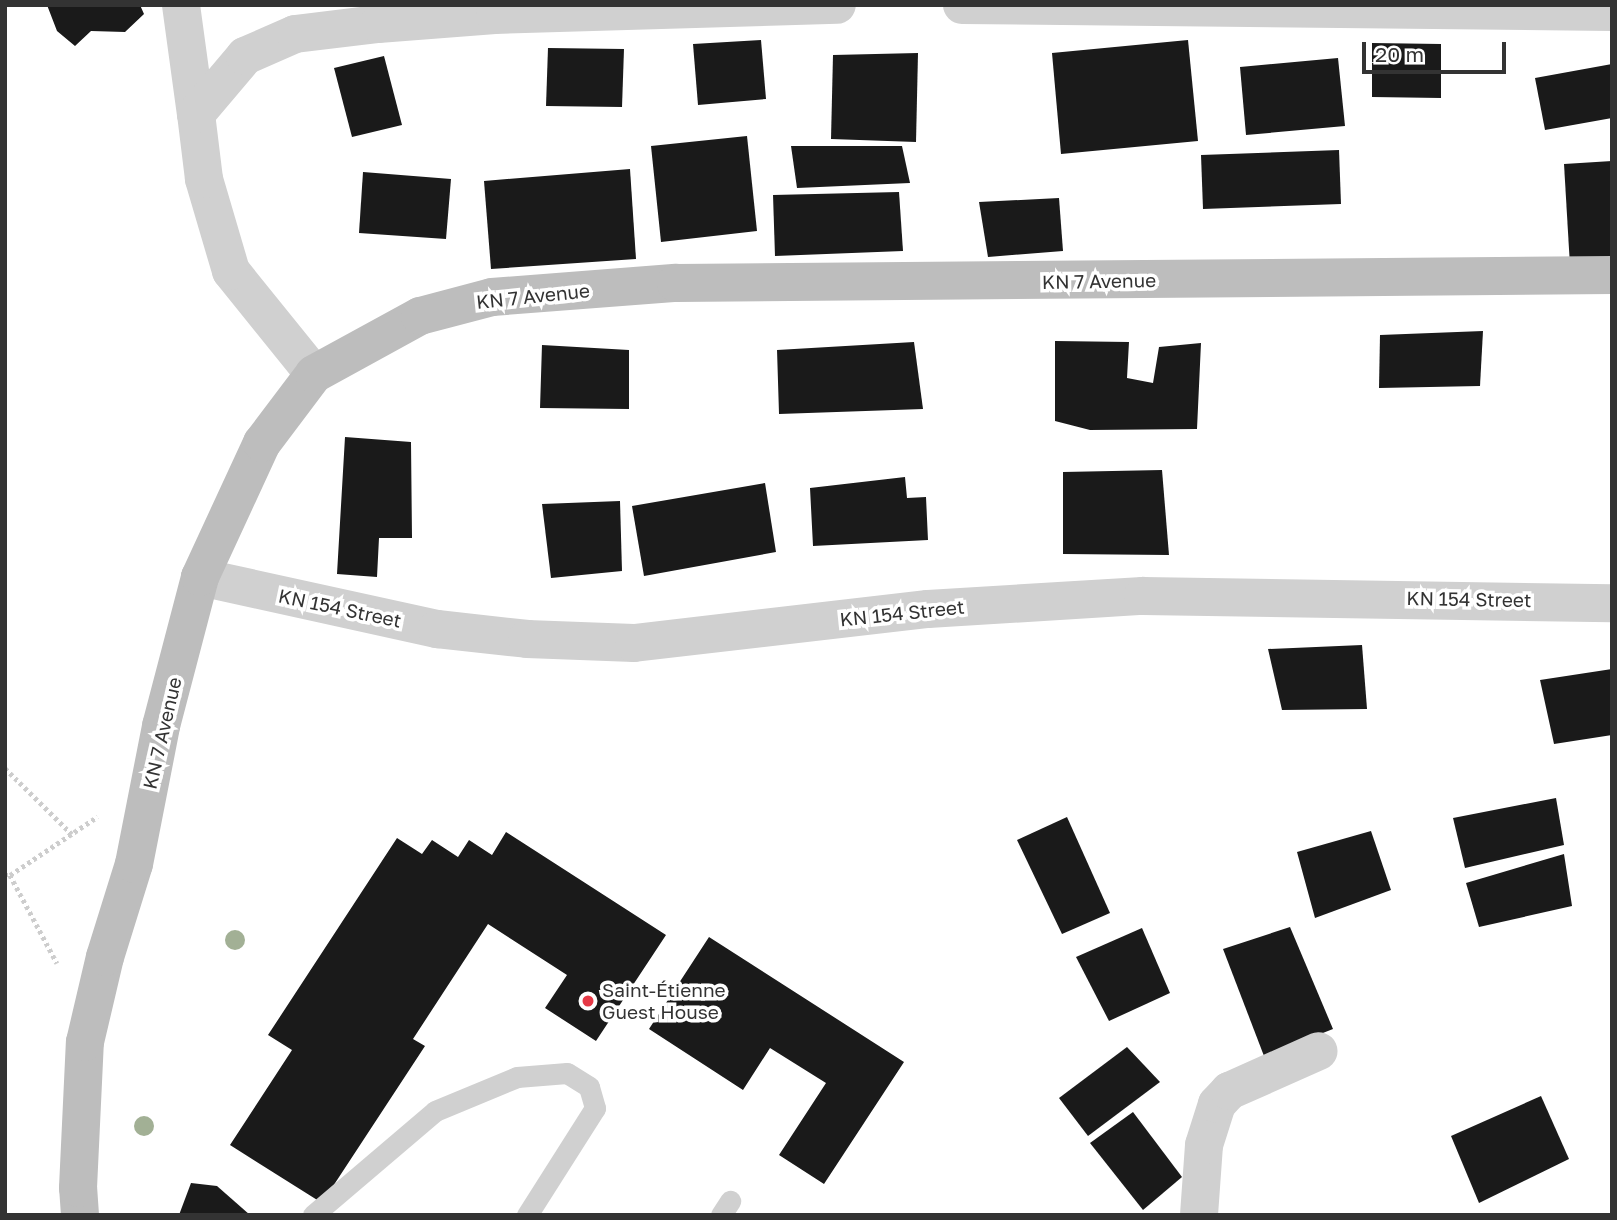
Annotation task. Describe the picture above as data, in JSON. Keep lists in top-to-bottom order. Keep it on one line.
{"streets":{"street":["KN 7 Avenue","KN 154 Street"]},"crossings":[["KN 7 Avenue","KN 154 Street"]],"places":["Saint-Étienne Guest House"],"scale_bar":"20 m"}
